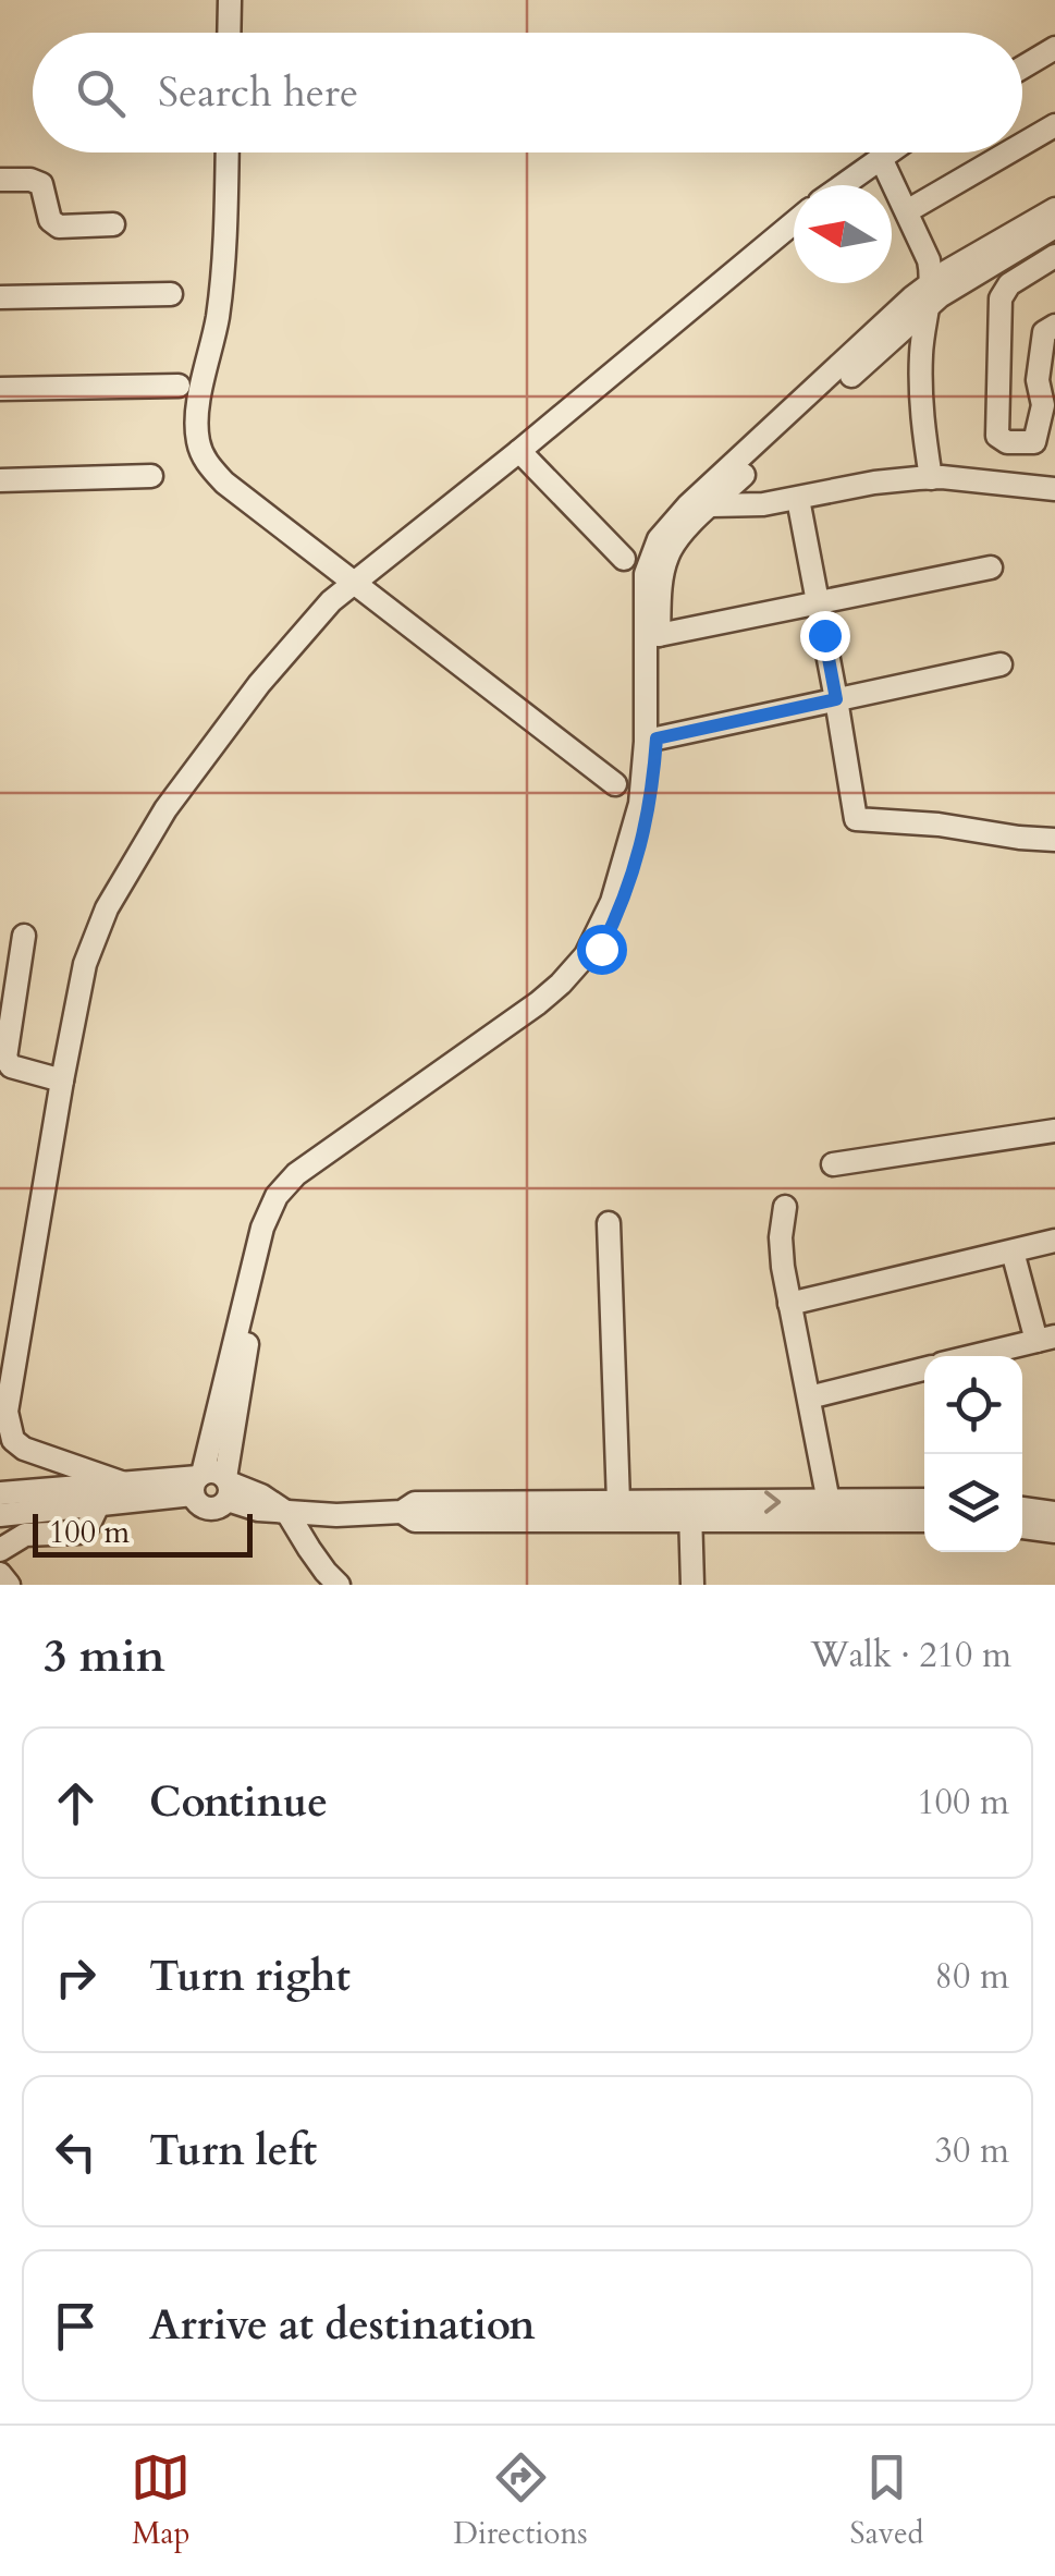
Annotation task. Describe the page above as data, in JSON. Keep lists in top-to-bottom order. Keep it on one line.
{"scale_bar":"100 m","north":"left","page":{"search":"Search here","scale":"100 m","heading":["3 min","Walk · 210 m"],"list":[["Continue","100 m"],["Turn right","80 m"],["Turn left","30 m"],"Arrive at destination"],"nav":["Map","Directions","Saved"]}}
